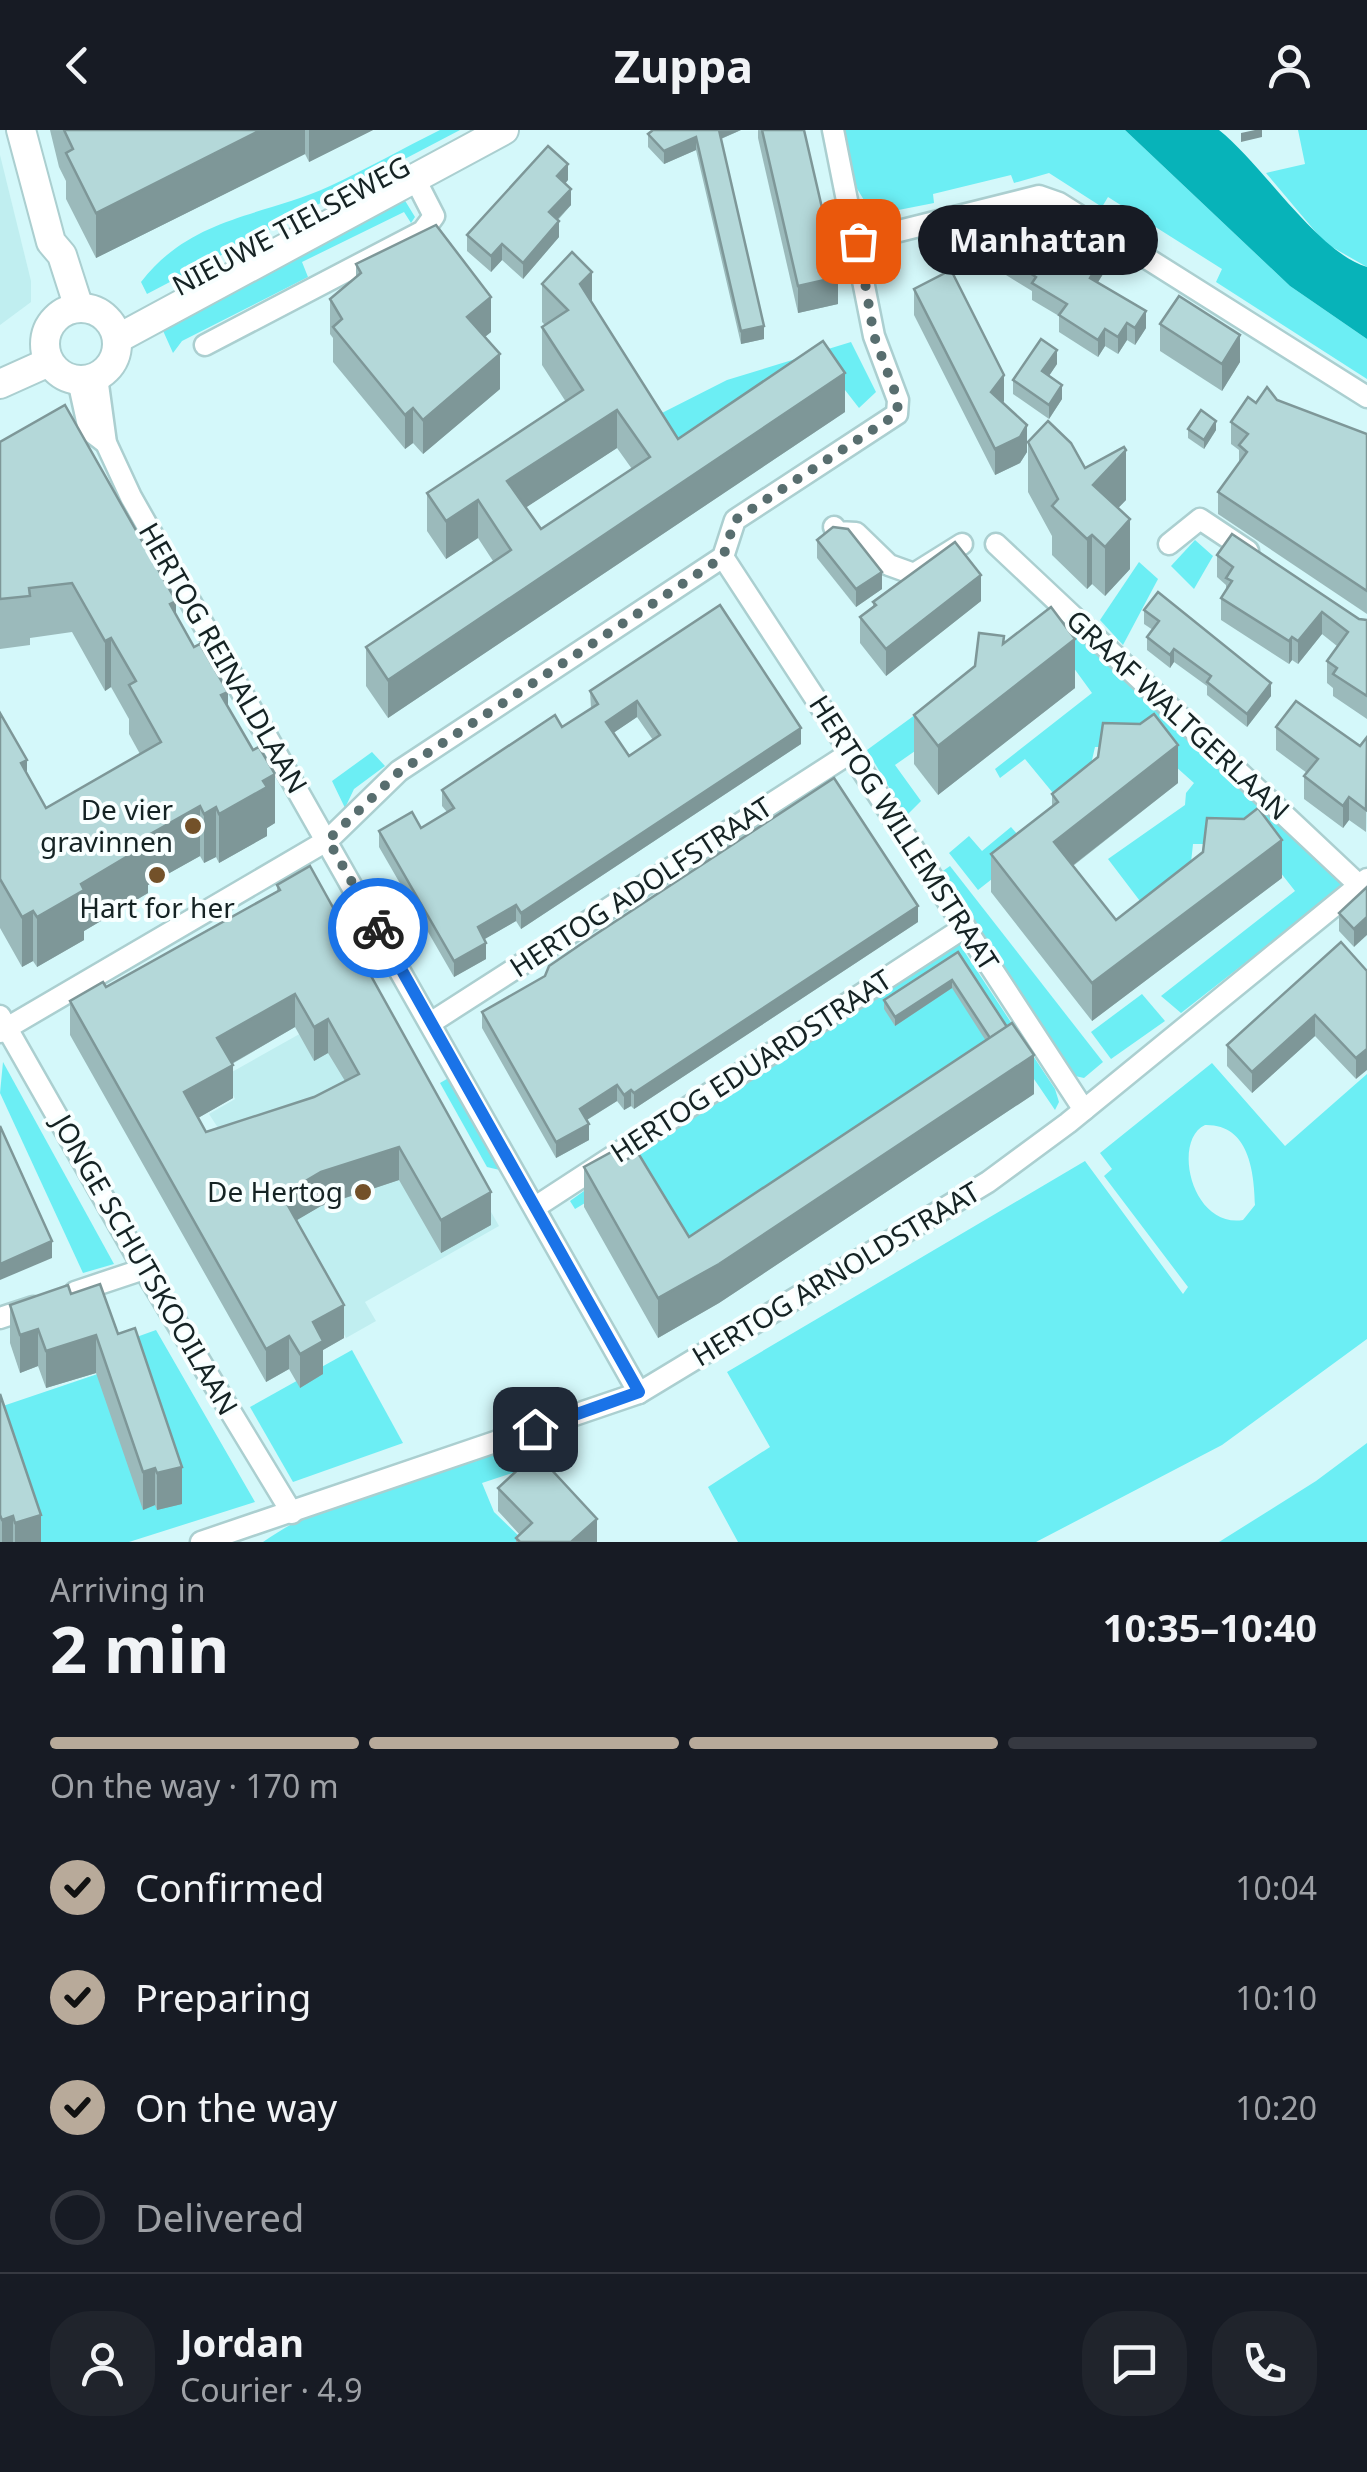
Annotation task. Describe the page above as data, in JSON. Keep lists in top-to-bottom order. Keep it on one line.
{"streets":{"main road":["NIEUWE TIELSEWEG"],"street":["HERTOG REINALDLAAN","GRAAF WALTGERLAAN","HERTOG WILLEMSTRAAT","HERTOG ADOLFSTRAAT","HERTOG EDUARDSTRAAT","JONGE SCHUTSKOOILAAN","HERTOG ARNOLDSTRAAT"]},"crossings":[["NIEUWE TIELSEWEG","HERTOG REINALDLAAN"],["HERTOG REINALDLAAN","HERTOG ADOLFSTRAAT"],["HERTOG REINALDLAAN","HERTOG EDUARDSTRAAT"],["HERTOG REINALDLAAN","HERTOG ARNOLDSTRAAT"],["GRAAF WALTGERLAAN","HERTOG ARNOLDSTRAAT"],["HERTOG WILLEMSTRAAT","HERTOG ADOLFSTRAAT"],["HERTOG WILLEMSTRAAT","HERTOG EDUARDSTRAAT"],["HERTOG WILLEMSTRAAT","HERTOG ARNOLDSTRAAT"],["JONGE SCHUTSKOOILAAN","HERTOG ARNOLDSTRAAT"]],"places":["Manhattan","De vier gravinnen","Hart for her","De Hertog"],"page":{"header":"Zuppa","bubble":"Manhattan","heading":["2 min","Arriving in","10:35–10:40"],"panel":["Jordan","Courier · 4.9"],"bar":"On the way · 170 m","list":[["Confirmed","10:04"],["Preparing","10:10"],["On the way","10:20"],"Delivered"]}}
